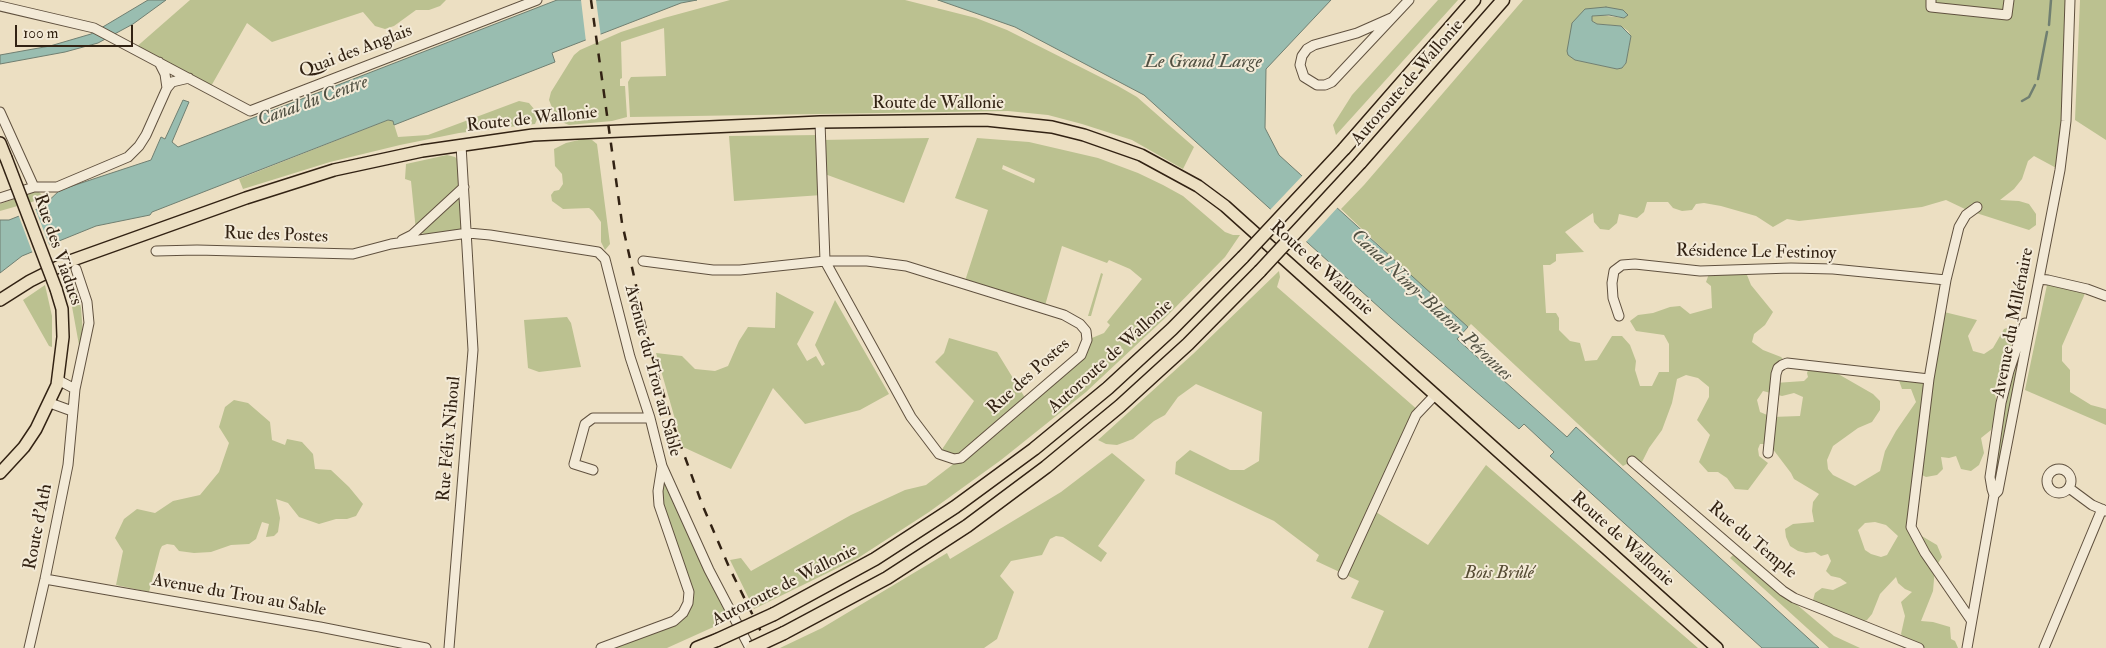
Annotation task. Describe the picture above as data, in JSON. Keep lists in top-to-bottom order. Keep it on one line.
{"streets":{"highway":["Autoroute de Wallonie"],"main road":["Route de Wallonie","Rue des Viaducs"],"street":["Quai des Anglais","Rue des Postes","Résidence Le Festinoy","Avenue du Millénaire","Avenue du Trou au Sable","Rue Félix Nihoul","Route d'Ath","Rue du Temple"]},"crossings":[["Route de Wallonie","Rue des Postes"],["Rue des Postes","Avenue du Trou au Sable"],["Rue des Postes","Rue Félix Nihoul"],["Rue des Viaducs","Route d'Ath"],["Avenue du Trou au Sable","Route d'Ath"]],"water":["Le Grand Large","Canal du Centre","Canal Nimy-Blaton-Péronnes"],"parks":["Bois Brûlé"],"scale_bar":"100 m"}
